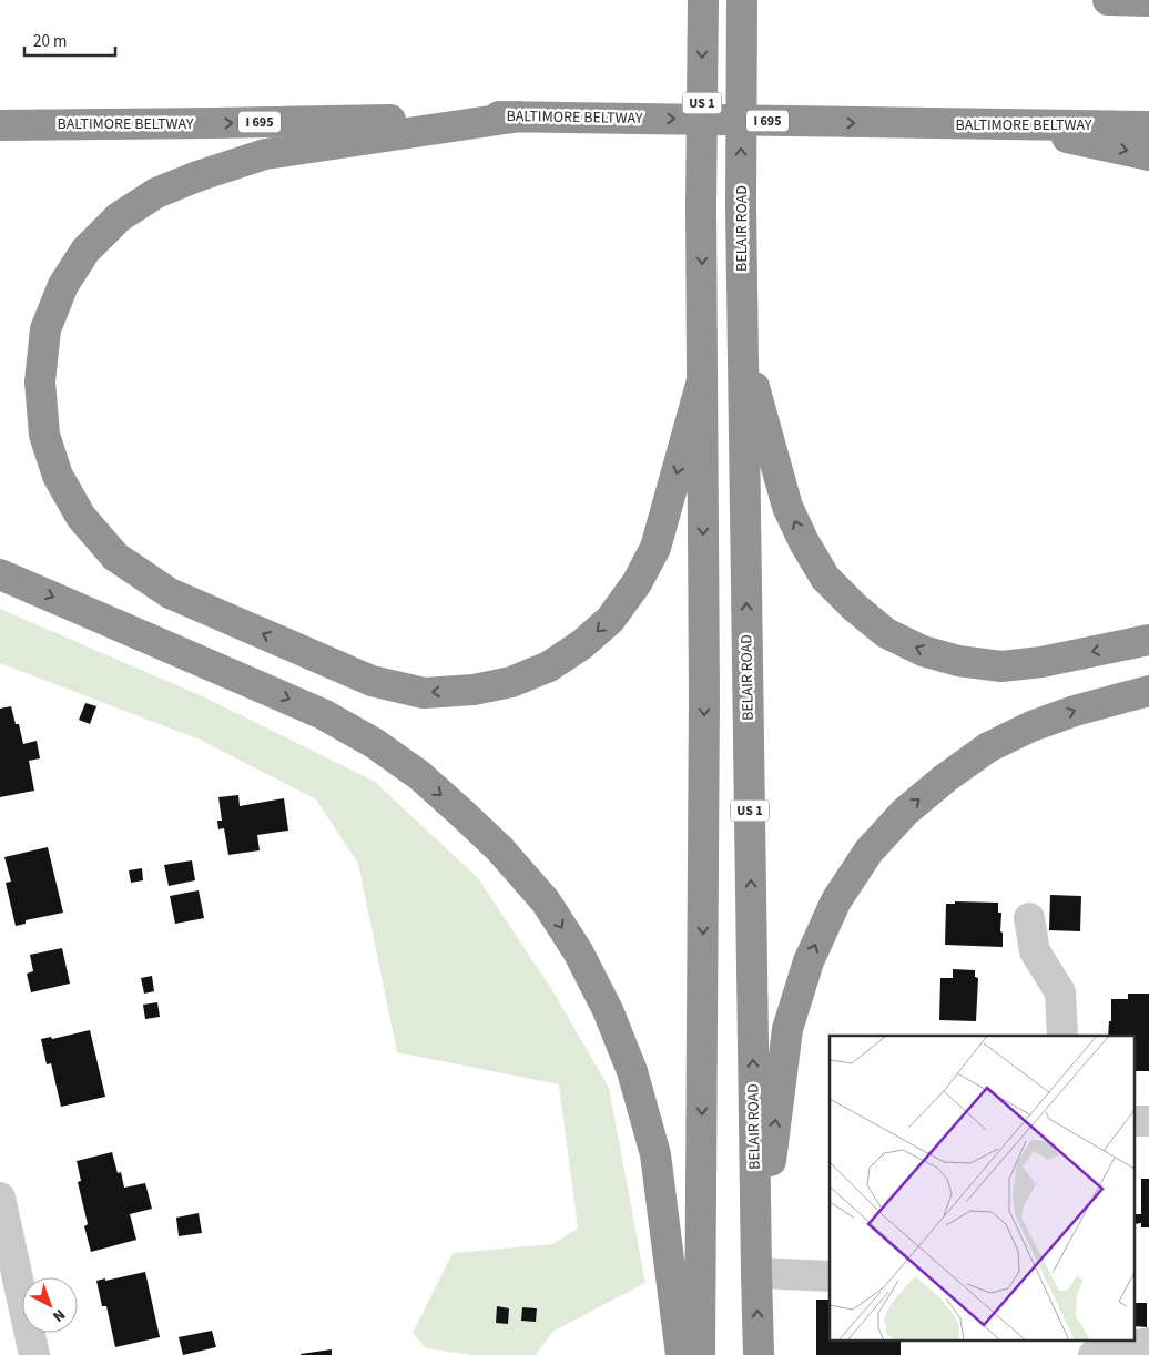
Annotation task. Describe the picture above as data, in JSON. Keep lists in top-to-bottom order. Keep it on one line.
{"streets":{"highway":["US 1","BALTIMORE BELTWAY","I 695","BELAIR ROAD"]},"one_way":["BALTIMORE BELTWAY"],"scale_bar":"20 m","north":"bottom right"}
